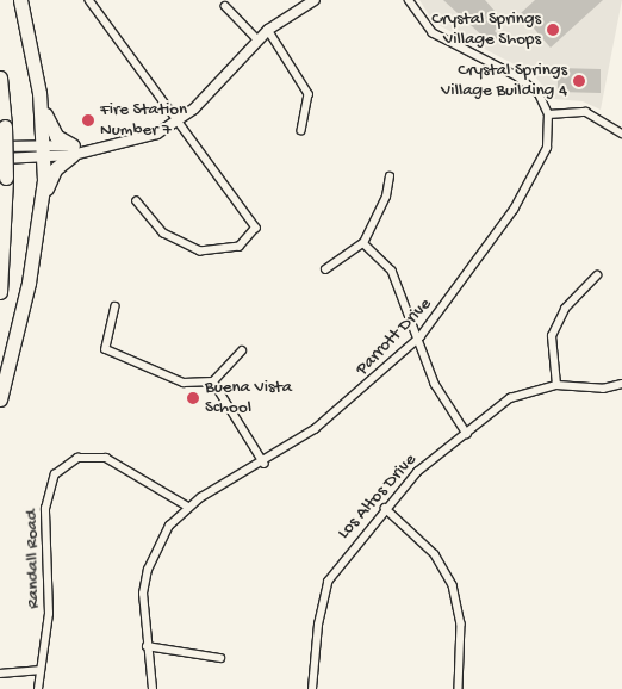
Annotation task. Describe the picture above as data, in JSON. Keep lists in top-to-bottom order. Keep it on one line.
{"streets":{"street":["Parrott Drive","Los Altos Drive","Randall Road"]},"crossings":[["Parrott Drive","Randall Road"]],"places":["Crystal Springs Village Shops","Crystal Springs Village Building 4","Fire Station Number 7","Buena Vista School"]}
